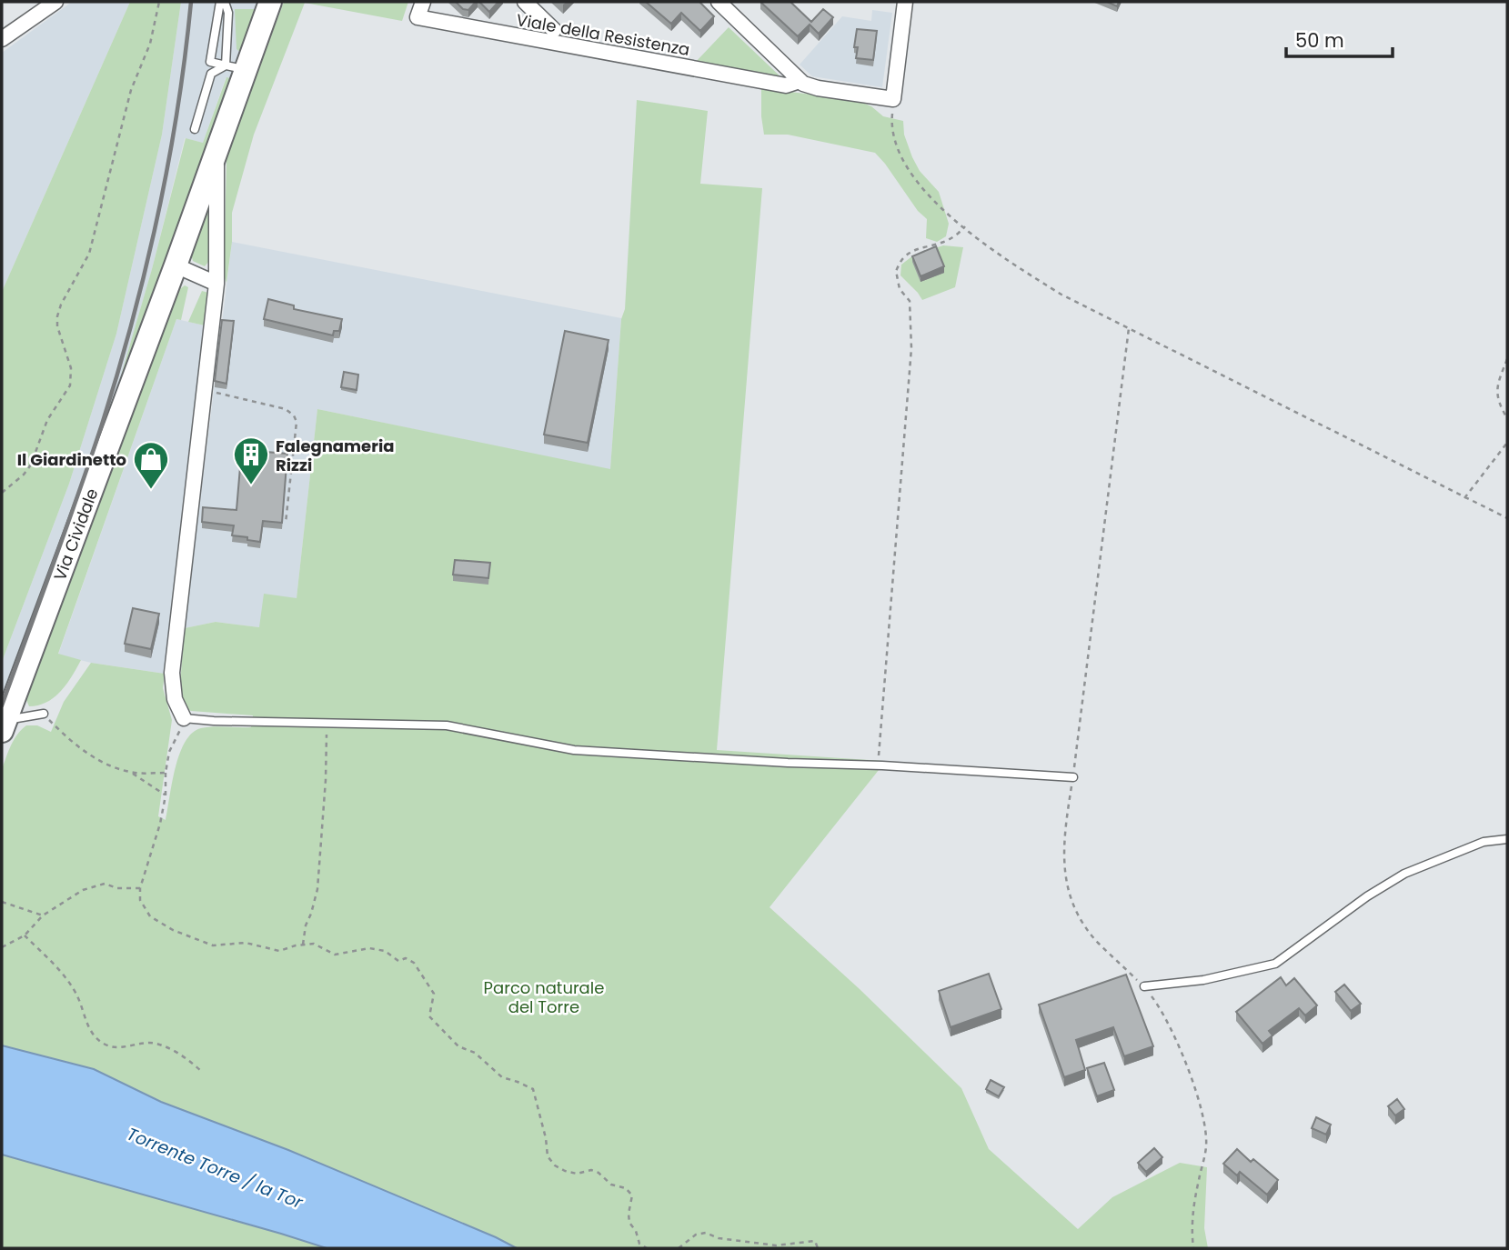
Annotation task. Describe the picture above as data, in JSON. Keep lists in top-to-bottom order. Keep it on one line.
{"streets":{"main road":["Via Cividale"],"street":["Viale della Resistenza"]},"water":["Torrente Torre / la Tor"],"parks":["Parco naturale del Torre"],"places":{"building":["Falegnameria Rizzi"],"shop":["Il Giardinetto"]},"scale_bar":"50 m"}
